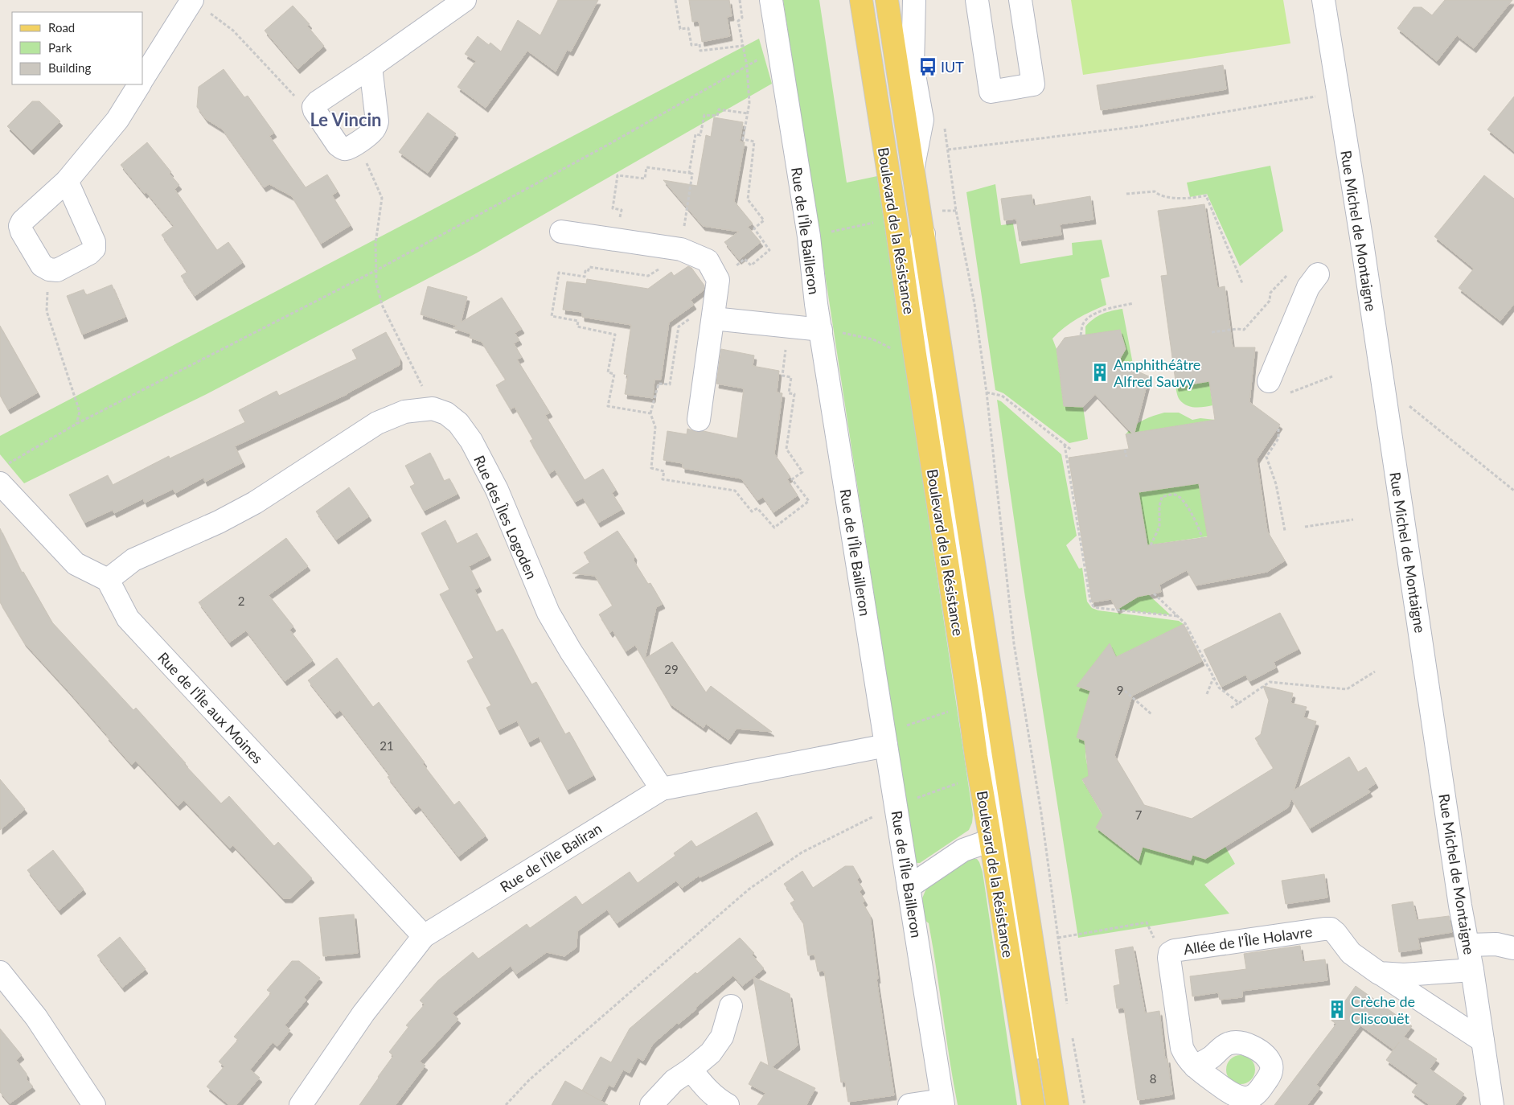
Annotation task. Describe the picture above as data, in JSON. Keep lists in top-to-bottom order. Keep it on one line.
{"streets":{"main road":["Boulevard de la Résistance"],"street":["Rue de l'Île Bailleron","Rue Michel de Montaigne","Rue des Îles Logoden","Rue de l'Île aux Moines","Rue de l'Île Baliran","Allée de l'Île Holavre"]},"crossings":[["Rue de l'Île Bailleron","Rue de l'Île Baliran"],["Rue Michel de Montaigne","Allée de l'Île Holavre"],["Rue des Îles Logoden","Rue de l'Île Baliran"],["Rue de l'Île aux Moines","Rue de l'Île Baliran"]],"districts":["Le Vincin"],"places":{"bus stop":["IUT"],"building":["Amphithéâtre Alfred Sauvy","Crèche de Cliscouët"]},"house_numbers":["2","29","9","21","7","8"],"legend":["Road","Park","Building"]}
